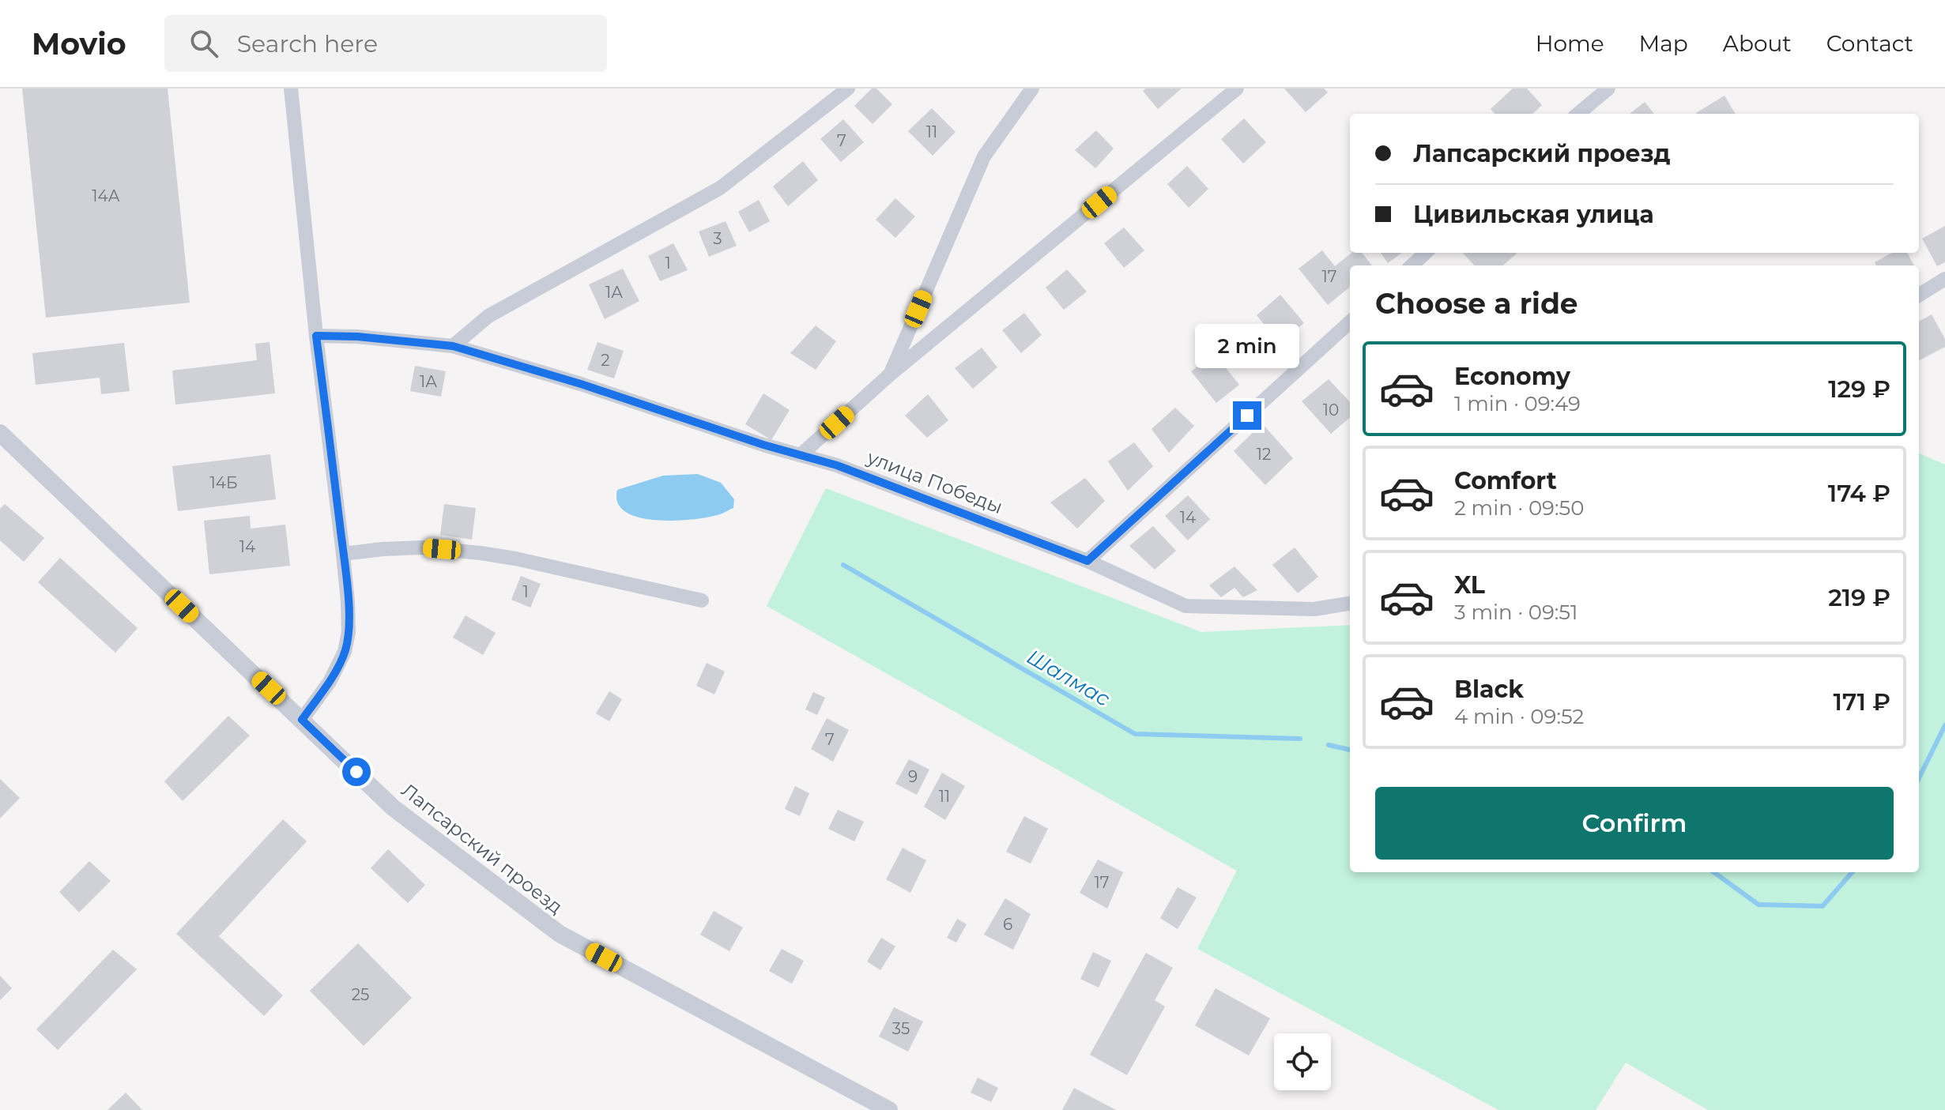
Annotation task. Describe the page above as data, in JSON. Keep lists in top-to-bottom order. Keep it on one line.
{"streets":{"street":["улица Победы","Лапсарский проезд"]},"water":["Шалмас"],"house_numbers":["11","7","14А","3","1","17","1А","2","1А","10","12","14Б","14","14","1","7","9","11","17","6","25","35"],"page":{"header":"Movio","search":"Search here","nav":["Home","Map","About","Contact"],"banner":["Лапсарский проезд","Цивильская улица"],"heading":"Choose a ride","bubble":"2 min","list":[{"name":"Economy","note":"1 min · 09:49","value":"129 ₽"},{"name":"Comfort","note":"2 min · 09:50","value":"174 ₽"},{"name":"XL","note":"3 min · 09:51","value":"219 ₽"},{"name":"Black","note":"4 min · 09:52","value":"171 ₽"}],"buttons":"Confirm"}}
